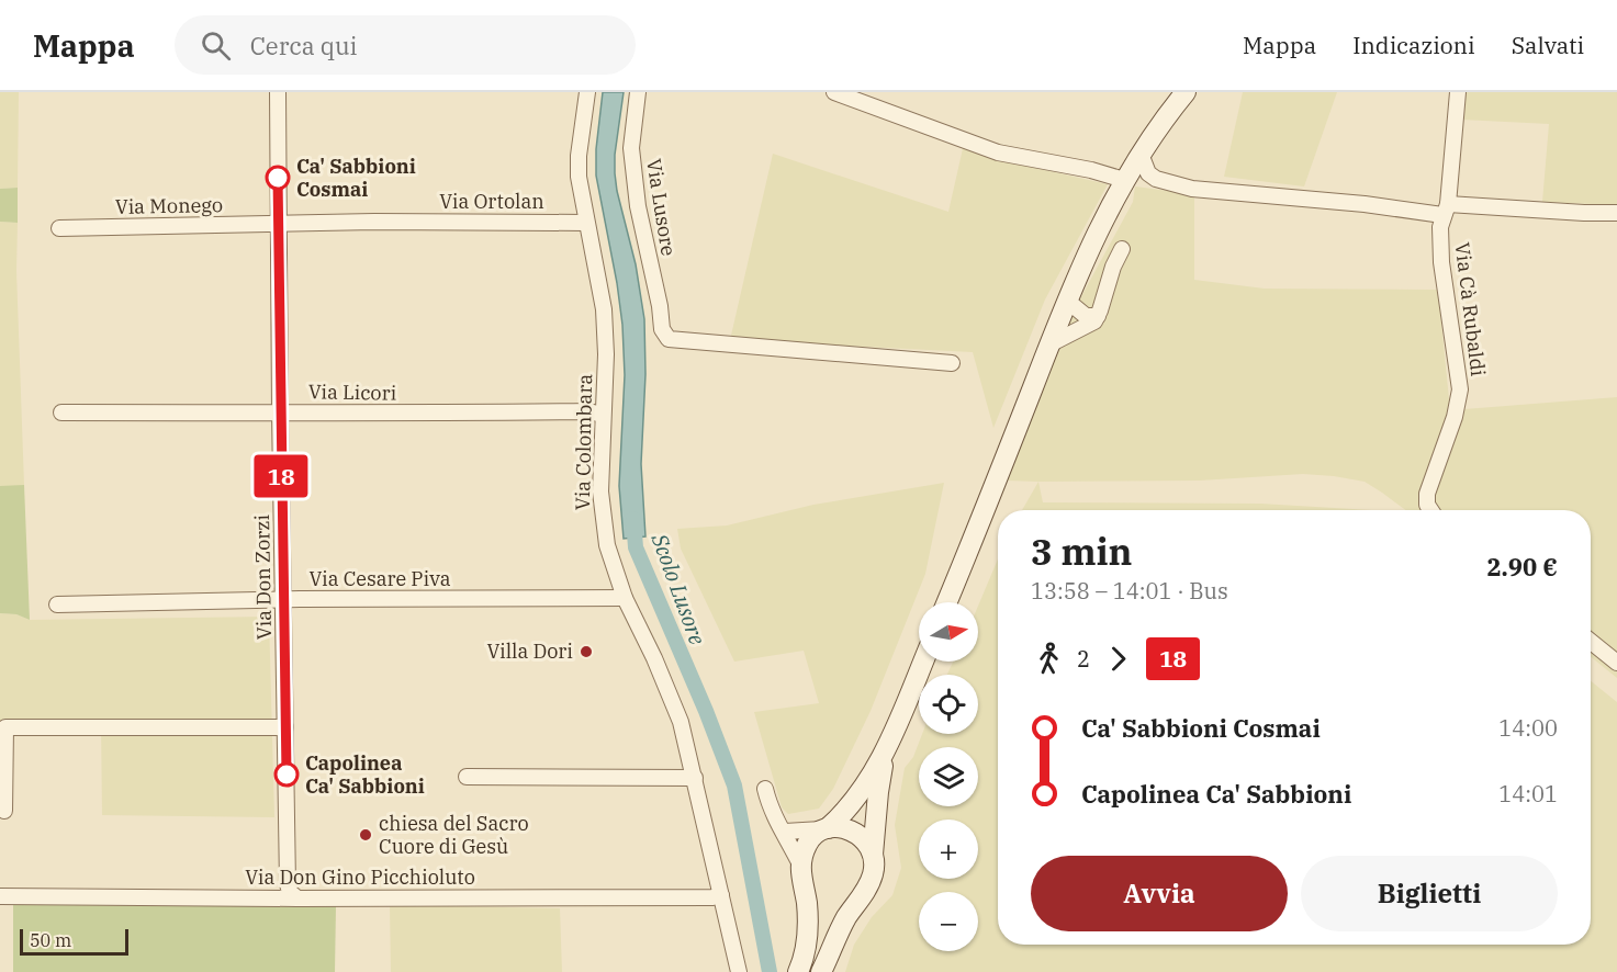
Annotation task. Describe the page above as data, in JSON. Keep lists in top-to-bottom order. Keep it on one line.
{"streets":{"street":["Via Ortolan","Via Monego","Via Lusore","Via Cà Rubaldi","Via Licori","Via Colombara","Via Don Zorzi","Via Cesare Piva","Via Don Gino Picchioluto"]},"crossings":[["Via Ortolan","Via Monego"],["Via Ortolan","Via Colombara"],["Via Ortolan","Via Don Zorzi"],["Via Monego","Via Don Zorzi"],["Via Licori","Via Colombara"],["Via Licori","Via Don Zorzi"],["Via Colombara","Via Cesare Piva"],["Via Colombara","Via Don Gino Picchioluto"],["Via Don Zorzi","Via Cesare Piva"],["Via Don Zorzi","Via Don Gino Picchioluto"]],"water":["Scolo Lusore"],"places":["Ca' Sabbioni Cosmai","Villa Dori","Capolinea Ca' Sabbioni","chiesa del Sacro Cuore di Gesù"],"lines":["bus line 18"],"scale_bar":"50 m","north":"right","page":{"header":"Mappa","search":"Cerca qui","nav":["Mappa","Indicazioni","Salvati"],"on_map":"18","heading":["3 min","13:58 – 14:01 · Bus","2.90 €"],"map_buttons":["+","−"],"legs":["2","18"],"list":[{"name":"Ca' Sabbioni Cosmai","value":"14:00"},{"name":"Capolinea Ca' Sabbioni","value":"14:01"}],"buttons":["Avvia","Biglietti"],"scale":"50 m"}}
